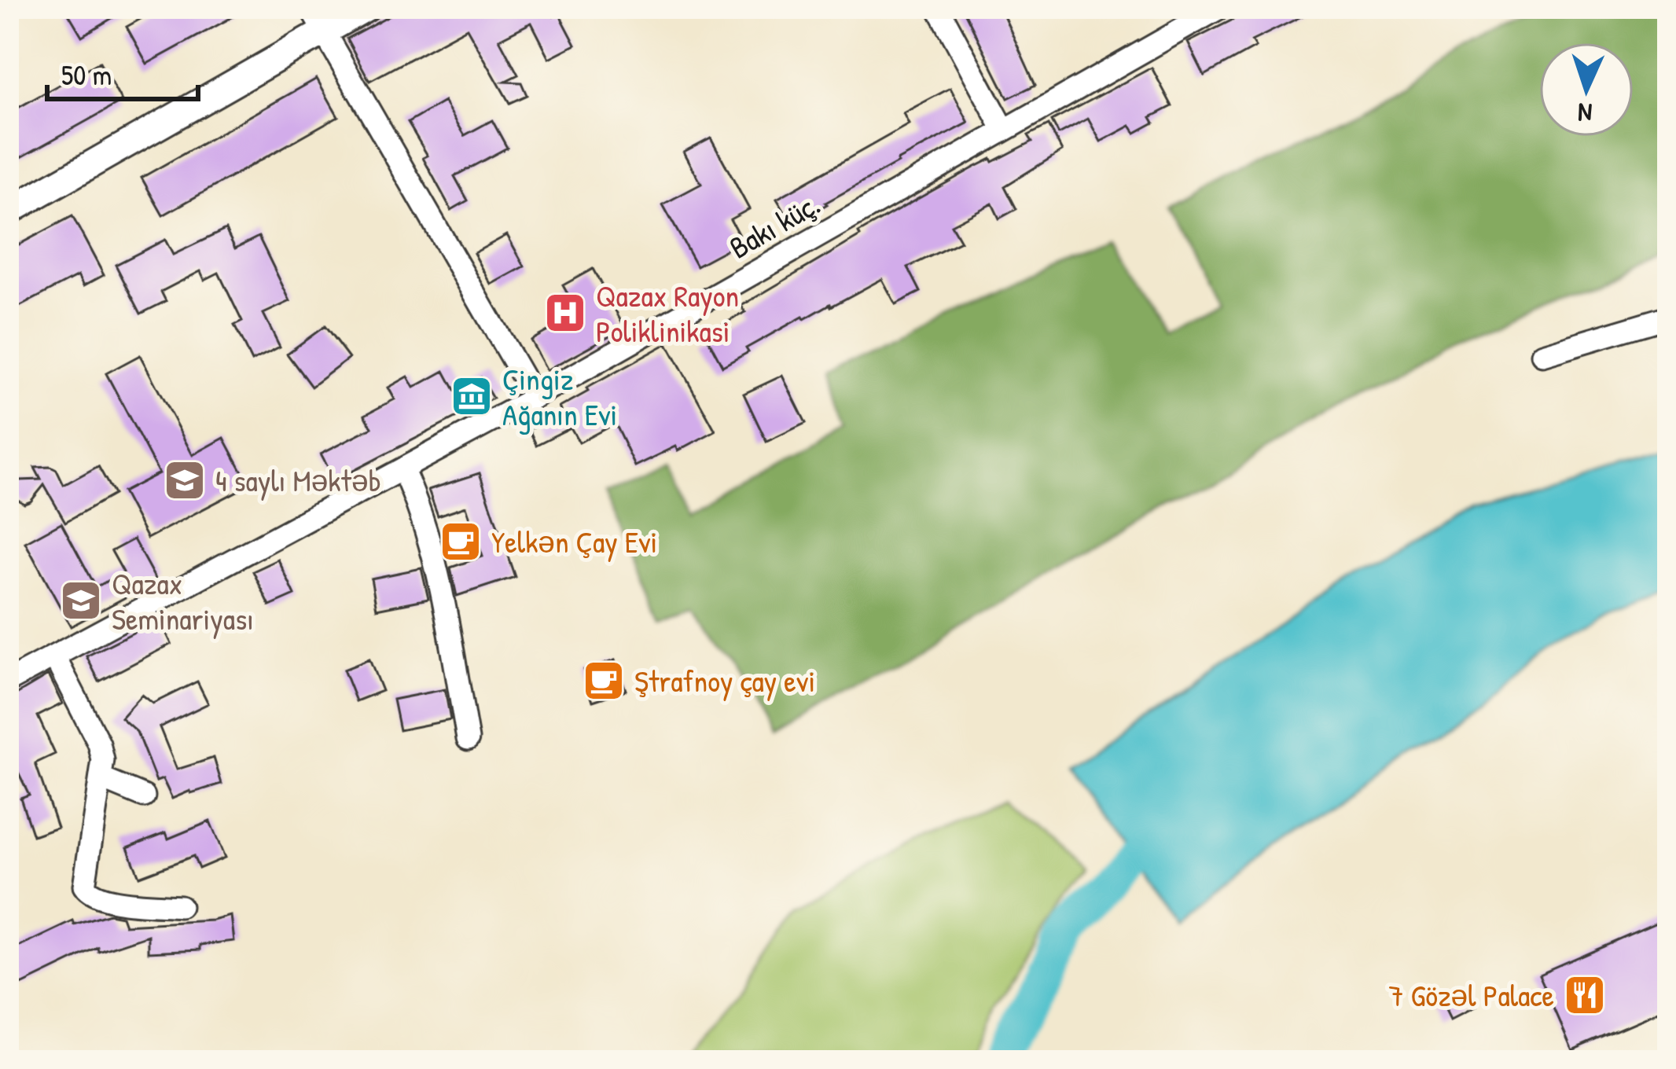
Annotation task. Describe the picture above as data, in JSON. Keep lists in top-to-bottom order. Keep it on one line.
{"streets":{"street":["Bakı küç."]},"places":{"hospital":["Qazax Rayon Poliklinikasi"],"museum":["Çingiz Ağanın Evi"],"school or university":["4 saylı Məktəb","Qazax Seminariyası"],"cafe":["Yelkən Çay Evi","Ştrafnoy çay evi"],"restaurant":["7 Gözəl Palace"]},"scale_bar":"50 m","north":"bottom"}
